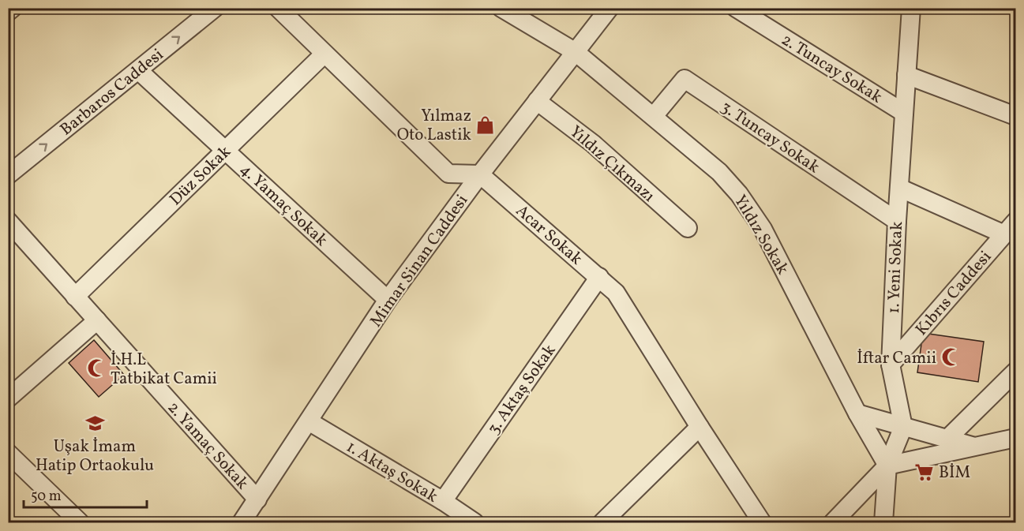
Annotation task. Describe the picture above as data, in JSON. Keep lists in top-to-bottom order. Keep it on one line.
{"streets":{"street":["2. Tuncay Sokak","Barbaros Caddesi","3. Tuncay Sokak","Yıldız Çıkmazı","Düz Sokak","4. Yamaç Sokak","Acar Sokak","Yıldız Sokak","Mimar Sinan Caddesi","1. Yeni Sokak","Kıbrıs Caddesi","3. Aktaş Sokak","2. Yamaç Sokak","1. Aktaş Sokak"]},"crossings":[["2. Tuncay Sokak","1. Yeni Sokak"],["Barbaros Caddesi","4. Yamaç Sokak"],["3. Tuncay Sokak","Yıldız Sokak"],["3. Tuncay Sokak","1. Yeni Sokak"],["Yıldız Çıkmazı","Mimar Sinan Caddesi"],["Düz Sokak","4. Yamaç Sokak"],["Düz Sokak","2. Yamaç Sokak"],["4. Yamaç Sokak","Mimar Sinan Caddesi"],["Acar Sokak","Mimar Sinan Caddesi"],["Acar Sokak","3. Aktaş Sokak"],["Yıldız Sokak","Mimar Sinan Caddesi"],["Mimar Sinan Caddesi","2. Yamaç Sokak"],["Mimar Sinan Caddesi","1. Aktaş Sokak"],["1. Yeni Sokak","Kıbrıs Caddesi"],["3. Aktaş Sokak","1. Aktaş Sokak"]],"one_way":["Barbaros Caddesi"],"places":{"shop":["Yılmaz Oto Lastik"],"mosque":["İftar Camii","İ.H.L Tatbikat Camii"],"school or university":["Uşak İmam Hatip Ortaokulu"],"supermarket":["BİM"]},"scale_bar":"50 m"}
